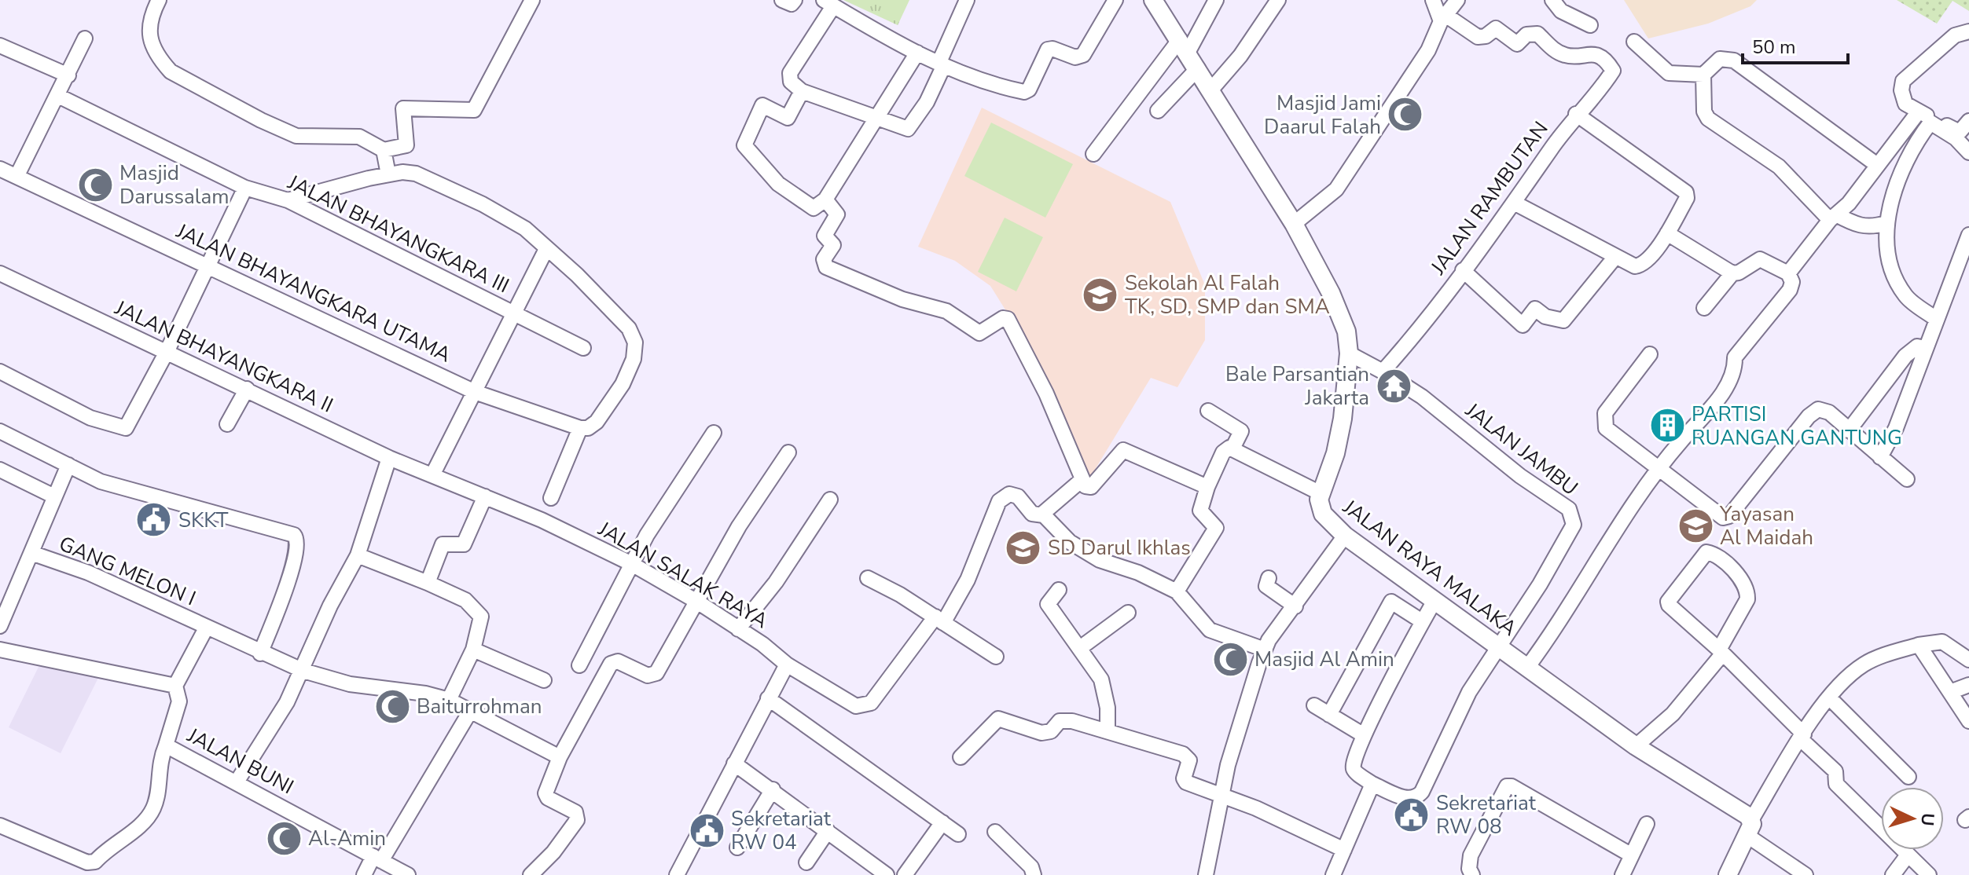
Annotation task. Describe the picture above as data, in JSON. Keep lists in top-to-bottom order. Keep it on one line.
{"streets":{"street":["JALAN RAMBUTAN","JALAN BHAYANGKARA III","JALAN BHAYANGKARA UTAMA","JALAN BHAYANGKARA II","JALAN JAMBU","JALAN RAYA MALAKA","GANG MELON I","JALAN SALAK RAYA","JALAN BUNI"]},"crossings":[["JALAN RAMBUTAN","JALAN JAMBU"],["JALAN BHAYANGKARA II","JALAN SALAK RAYA"],["JALAN JAMBU","JALAN RAYA MALAKA"]],"places":{"mosque":["Masjid Jami Daarul Falah","Masjid Darussalam","Masjid Al Amin","Baiturrohman","Al-Amin"],"school or university":["Sekolah Al Falah TK, SD, SMP dan SMA","Yayasan Al Maidah","SD Darul Ikhlas"],"temple":["Bale Parsantian Jakarta"],"building":["PARTISI RUANGAN GANTUNG"],"public building":["SKKT","Sekretariat RW 08","Sekretariat RW 04"]},"scale_bar":"50 m","north":"right"}
